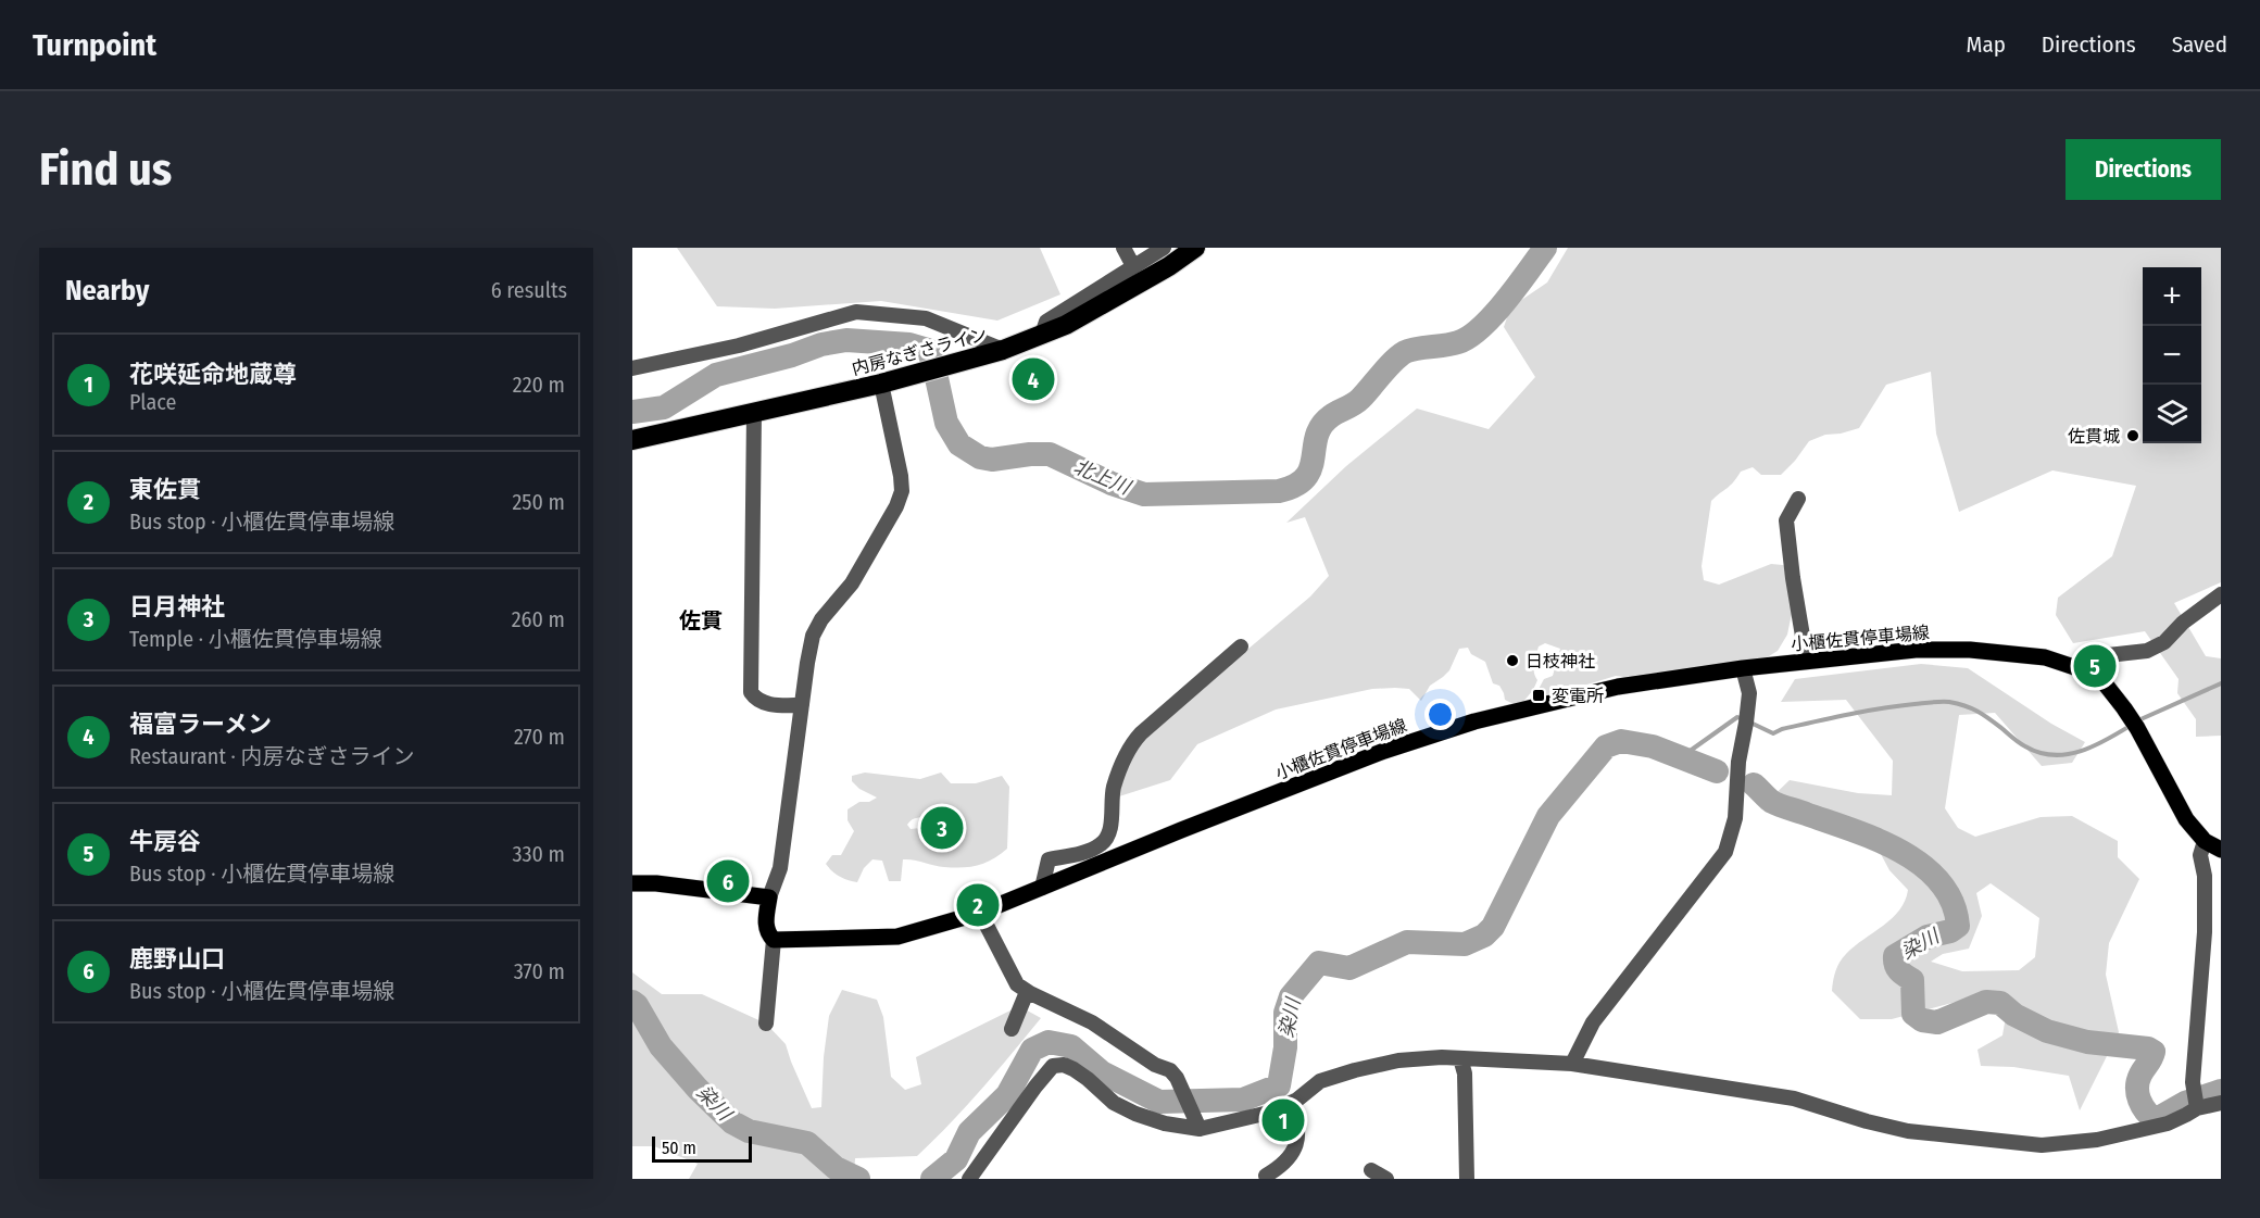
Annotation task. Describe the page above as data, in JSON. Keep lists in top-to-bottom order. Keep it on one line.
{"streets":{"highway":["内房なぎさライン"],"main road":["小櫃佐貫停車場線"]},"districts":["佐貫"],"water":["北上川","染川"],"places":{"other":["佐貫城","日枝神社"],"transit":["変電所"]},"scale_bar":"50 m","page":{"header":"Turnpoint","nav":["Map","Directions","Saved"],"buttons":"Directions","title":"Find us","heading":["Nearby","6 results"],"map_buttons":["+","−"],"list":[{"mark":"1","name":"花咲延命地蔵尊","note":"Place","value":"220 m"},{"mark":"2","name":"東佐貫","note":"Bus stop · 小櫃佐貫停車場線","value":"250 m"},{"mark":"3","name":"日月神社","note":"Temple · 小櫃佐貫停車場線","value":"260 m"},{"mark":"4","name":"福富ラーメン","note":"Restaurant · 内房なぎさライン","value":"270 m"},{"mark":"5","name":"牛房谷","note":"Bus stop · 小櫃佐貫停車場線","value":"330 m"},{"mark":"6","name":"鹿野山口","note":"Bus stop · 小櫃佐貫停車場線","value":"370 m"}],"pins":["4","5","3","6","2","1"],"scale":"50 m"}}
